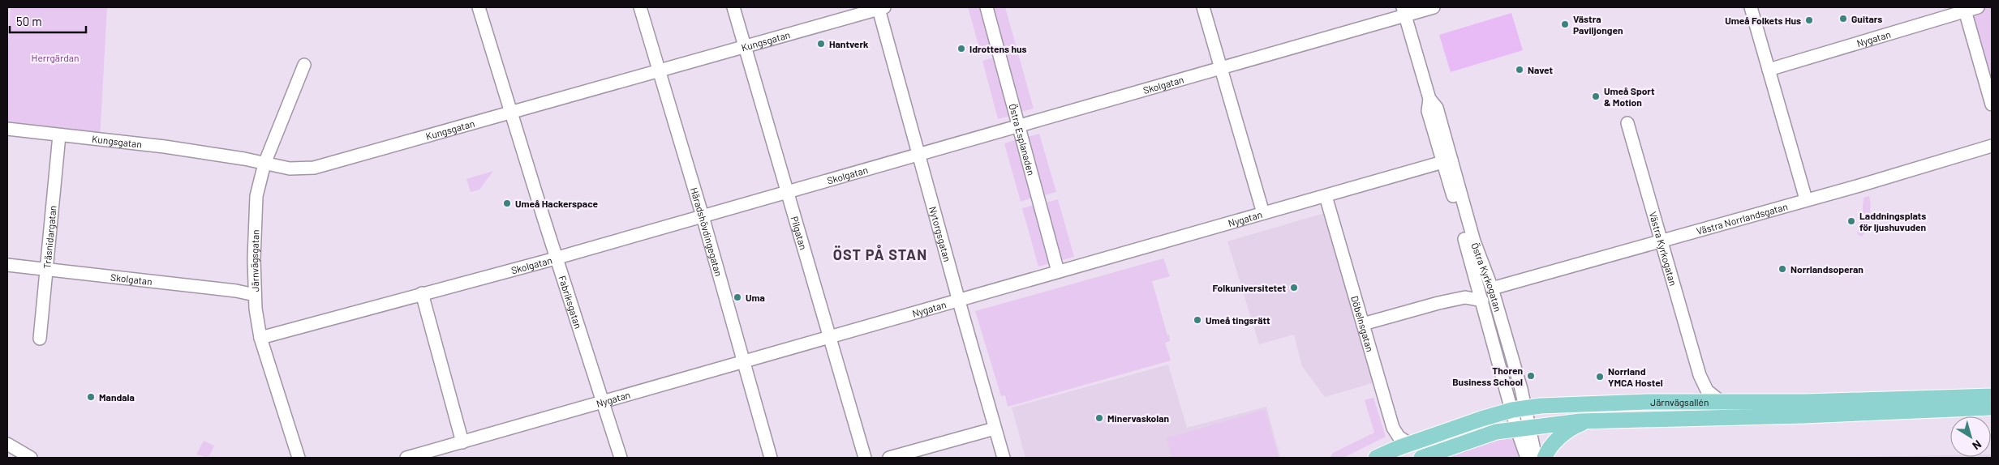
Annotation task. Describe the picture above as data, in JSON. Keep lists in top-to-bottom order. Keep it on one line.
{"streets":{"main road":["Järnvägsallén"],"street":["Nygatan","Kungsgatan","Skolgatan","Östra Esplanaden","Västra Norrlandsgatan","Häradshövdingegatan","Pilgatan","Nytorgsgatan","Träsnidargatan","Västra Kyrkogatan","Järnvägsgatan","Östra Kyrkogatan","Fabriksgatan","Döbelnsgatan"]},"crossings":[["Nygatan","Östra Esplanaden"],["Nygatan","Häradshövdingegatan"],["Nygatan","Pilgatan"],["Nygatan","Nytorgsgatan"],["Nygatan","Östra Kyrkogatan"],["Nygatan","Fabriksgatan"],["Nygatan","Döbelnsgatan"],["Kungsgatan","Häradshövdingegatan"],["Kungsgatan","Pilgatan"],["Kungsgatan","Nytorgsgatan"],["Kungsgatan","Träsnidargatan"],["Kungsgatan","Järnvägsgatan"],["Kungsgatan","Fabriksgatan"],["Skolgatan","Östra Esplanaden"],["Skolgatan","Häradshövdingegatan"],["Skolgatan","Pilgatan"],["Skolgatan","Nytorgsgatan"],["Skolgatan","Träsnidargatan"],["Skolgatan","Järnvägsgatan"],["Skolgatan","Östra Kyrkogatan"],["Skolgatan","Fabriksgatan"],["Västra Norrlandsgatan","Västra Kyrkogatan"],["Västra Norrlandsgatan","Östra Kyrkogatan"],["Västra Kyrkogatan","Järnvägsallén"],["Östra Kyrkogatan","Järnvägsallén"],["Döbelnsgatan","Järnvägsallén"]],"districts":["ÖST PÅ STAN"],"parks":["Herrgärdan"],"places":["Guitars","Umeå Folkets Hus","Västra Paviljongen","Hantverk","Idrottens hus","Navet","Umeå Sport & Motion","Umeå Hackerspace","Laddningsplats för ljushuvuden","Norrlandsoperan","Folkuniversitetet","Uma","Umeå tingsrätt","Thoren Business School","Norrland YMCA Hostel","Mandala","Minervaskolan"],"scale_bar":"50 m","north":"bottom right"}
